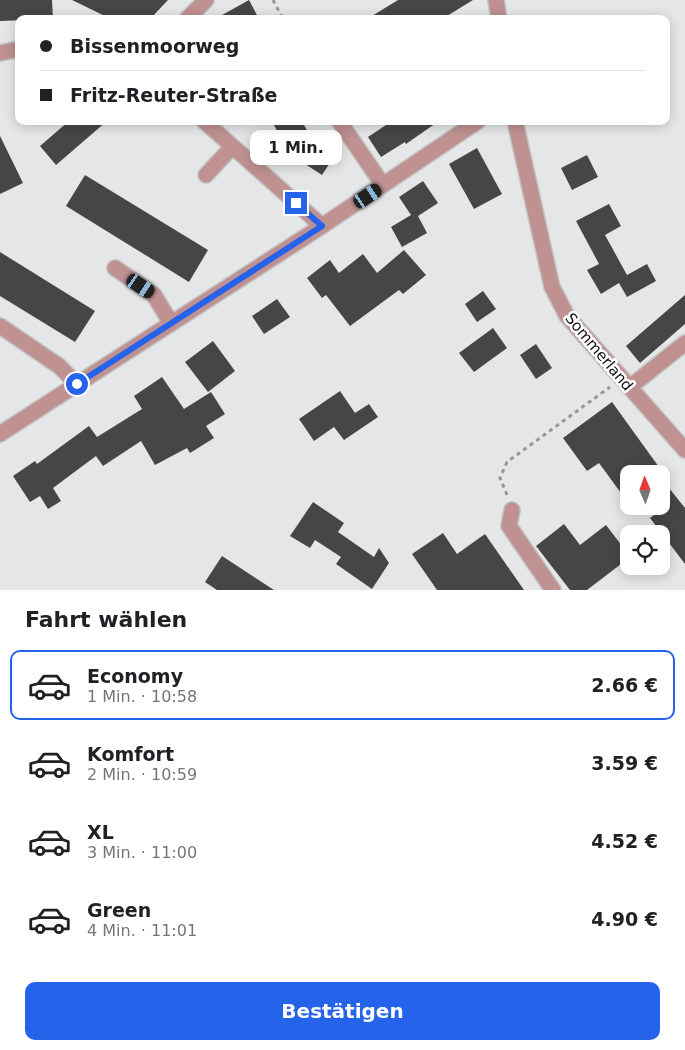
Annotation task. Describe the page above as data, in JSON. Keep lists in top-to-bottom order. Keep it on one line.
{"streets":{"street":["Sommerland"]},"north":"top","page":{"banner":["Bissenmoorweg","Fritz-Reuter-Straße"],"bubble":"1 Min.","heading":"Fahrt wählen","list":[{"name":"Economy","note":"1 Min. · 10:58","value":"2.66 €"},{"name":"Komfort","note":"2 Min. · 10:59","value":"3.59 €"},{"name":"XL","note":"3 Min. · 11:00","value":"4.52 €"},{"name":"Green","note":"4 Min. · 11:01","value":"4.90 €"}],"buttons":"Bestätigen"}}
